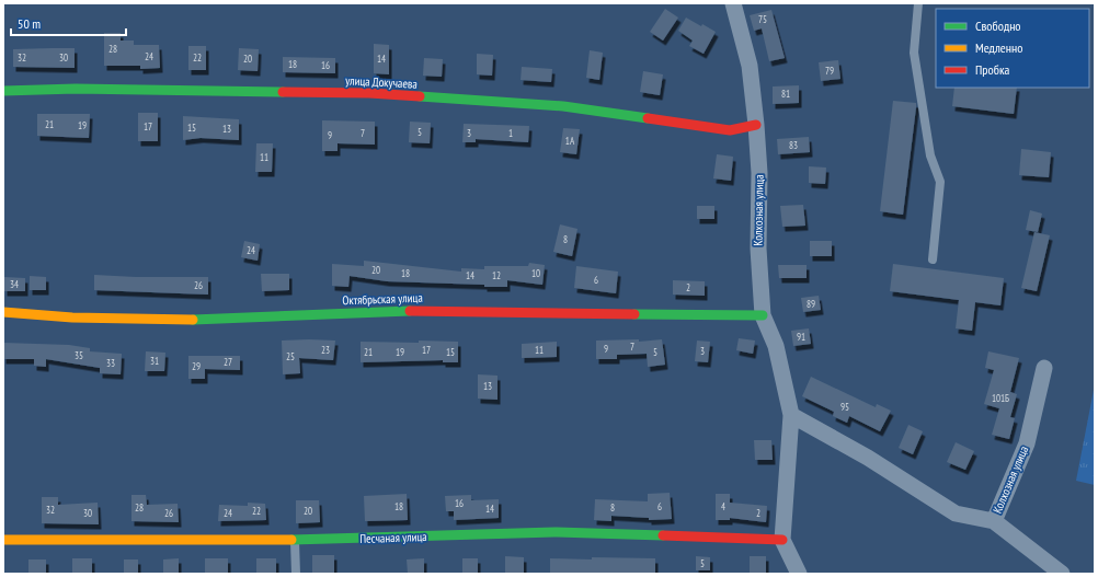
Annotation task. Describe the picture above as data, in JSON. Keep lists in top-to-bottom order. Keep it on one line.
{"streets":{"street":["улица Докучаева","Колхозная улица","Октябрьская улица","Песчаная улица"]},"crossings":[["улица Докучаева","Колхозная улица"],["Колхозная улица","Октябрьская улица"],["Колхозная улица","Песчаная улица"]],"house_numbers":["75","28","24","32","30","22","20","14","18","16","79","81","21","19","17","15","13","5","7","3","1","9","1А","83","11","8","24","20","18","10","14","12","6","34","26","2","89","91","7","9","23","17","11","3","21","19","15","5","35","25","31","27","33","29","13","101Б","95","16","18","6","4","28","8","14","32","22","20","30","26","24","2","5"],"legend":["Свободно","Медленно","Пробка"],"scale_bar":"50 m"}
